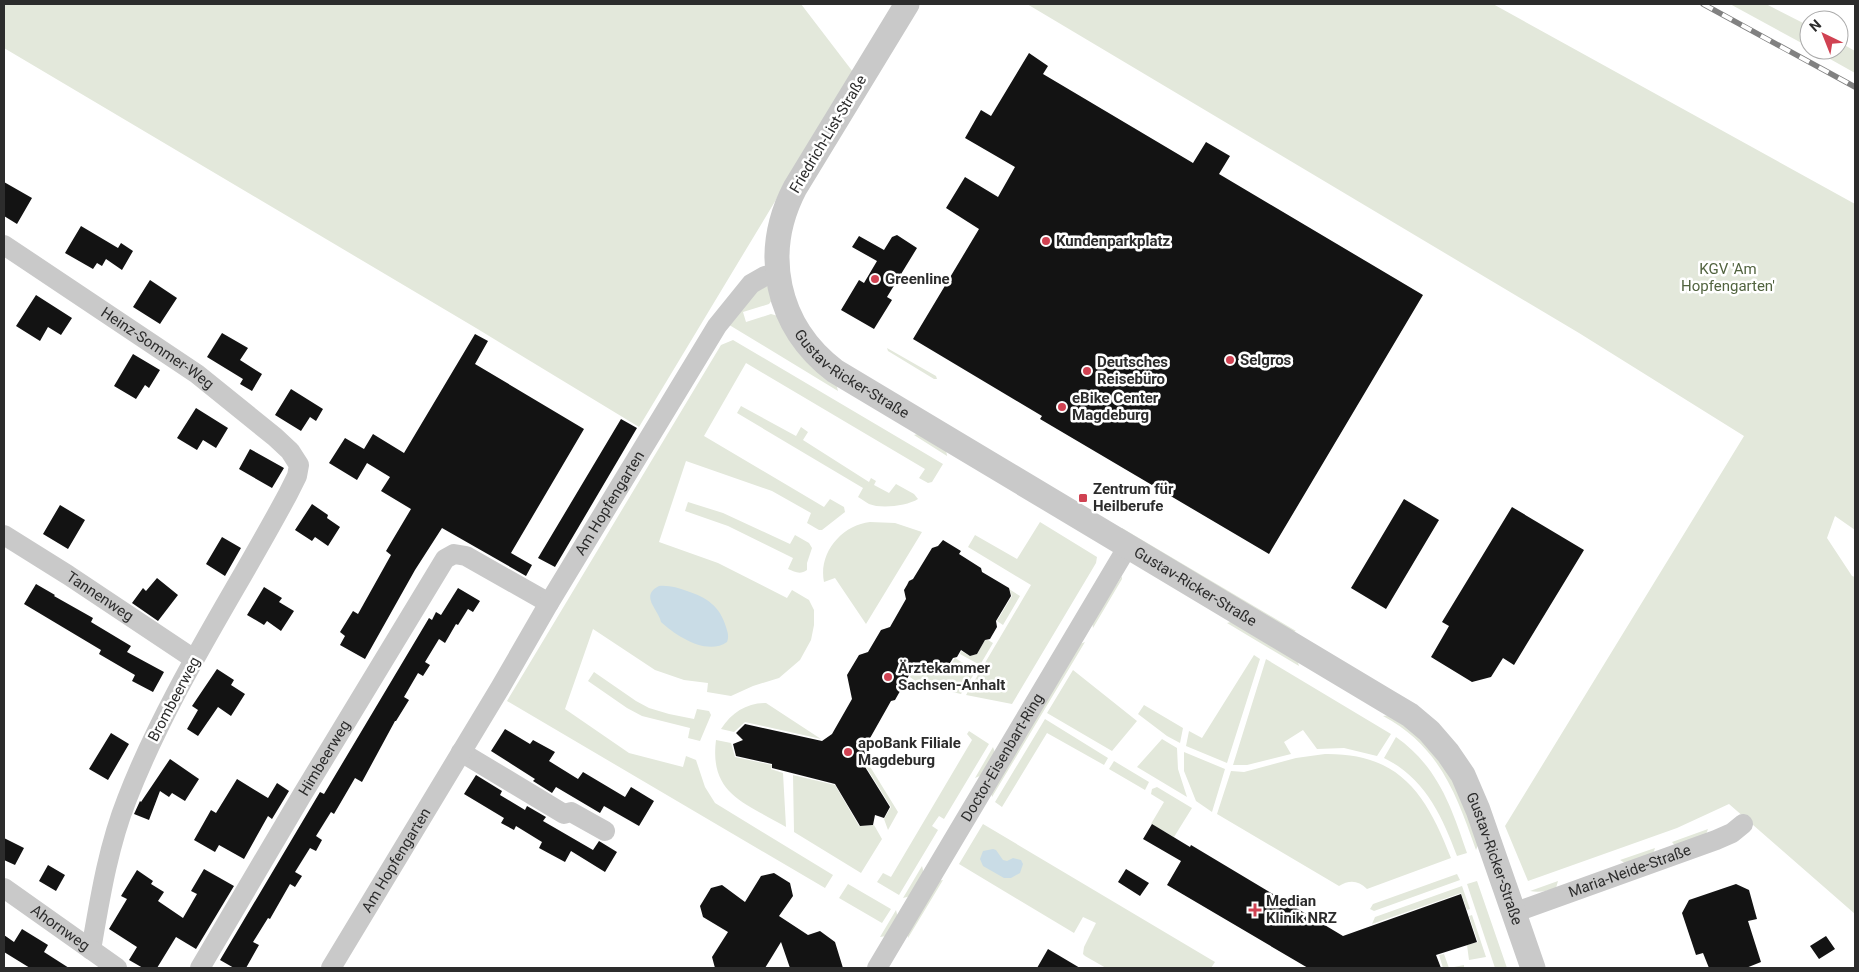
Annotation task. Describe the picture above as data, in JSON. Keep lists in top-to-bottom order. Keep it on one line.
{"streets":{"street":["Friedrich-List-Straße","Heinz-Sommer-Weg","Gustav-Ricker-Straße","Am Hopfengarten","Tannenweg","Brombeerweg","Himbeerweg","Doctor-Eisenbart-Ring","Maria-Neide-Straße","Ahornweg"]},"crossings":[["Friedrich-List-Straße","Gustav-Ricker-Straße"],["Friedrich-List-Straße","Am Hopfengarten"],["Heinz-Sommer-Weg","Brombeerweg"],["Gustav-Ricker-Straße","Am Hopfengarten"],["Gustav-Ricker-Straße","Doctor-Eisenbart-Ring"],["Gustav-Ricker-Straße","Maria-Neide-Straße"],["Am Hopfengarten","Himbeerweg"],["Tannenweg","Brombeerweg"],["Brombeerweg","Ahornweg"]],"parks":["KGV 'Am Hopfengarten'"],"places":{"other":["Kundenparkplatz","Greenline","Selgros","Deutsches Reisebüro","eBike Center Magdeburg","Ärztekammer Sachsen-Anhalt","apoBank Filiale Magdeburg"],"transit":["Zentrum für Heilberufe"],"health":["Median Klinik NRZ"]},"north":"top left"}
